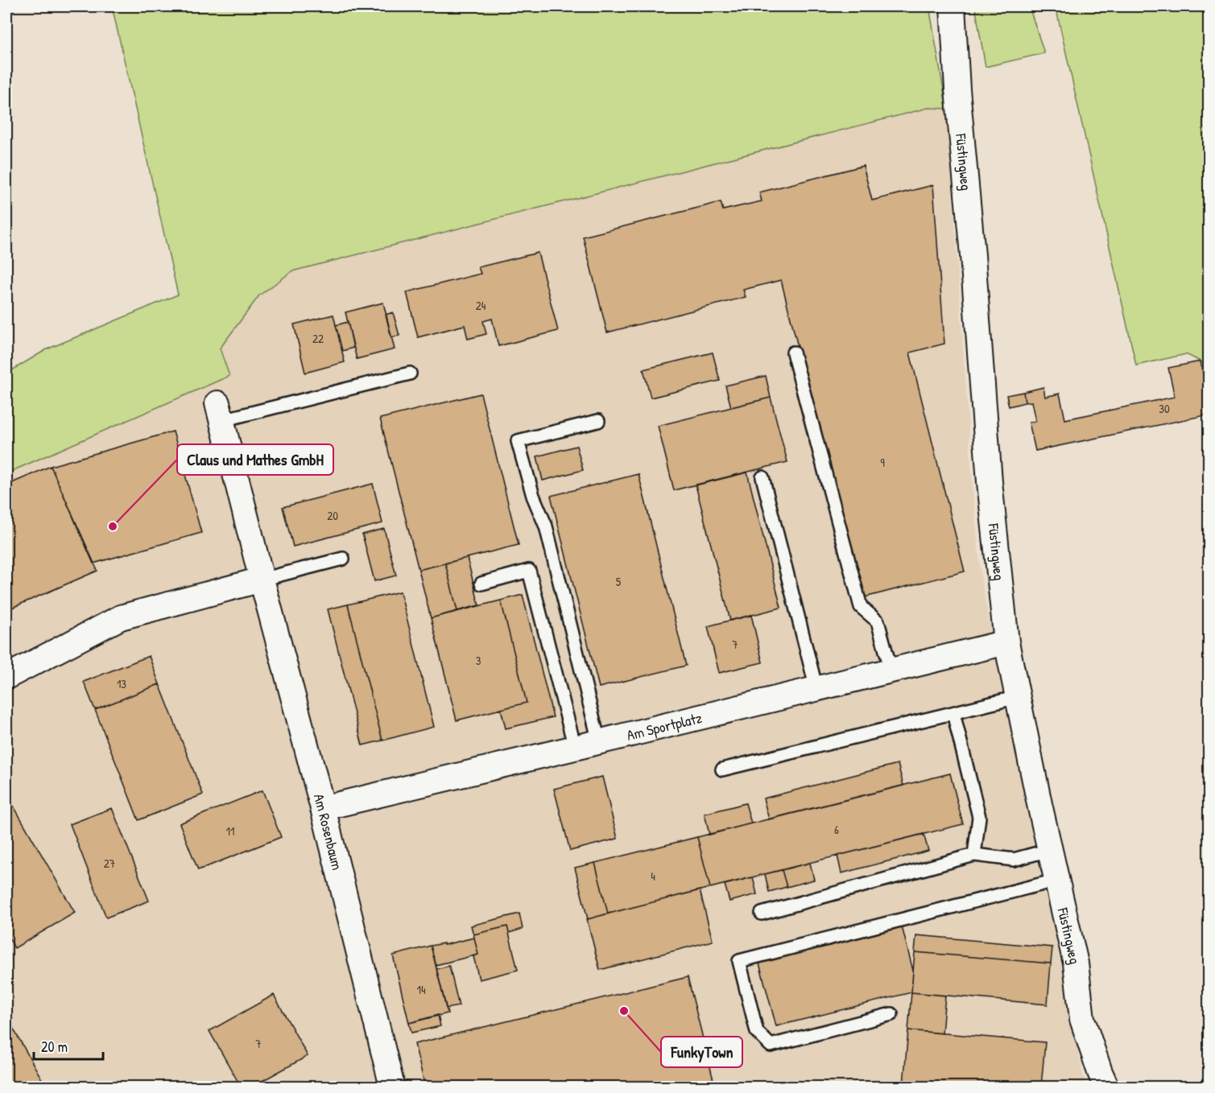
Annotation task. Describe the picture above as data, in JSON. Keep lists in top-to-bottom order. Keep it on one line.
{"streets":{"street":["Füstingweg","Am Sportplatz","Am Rosenbaum"]},"crossings":[["Füstingweg","Am Sportplatz"],["Am Sportplatz","Am Rosenbaum"]],"places":["Claus und Mathes GmbH","FunkyTown"],"house_numbers":["24","22","30","9","20","5","7","3","13","6","11","27","4","14","7"],"scale_bar":"20 m"}
